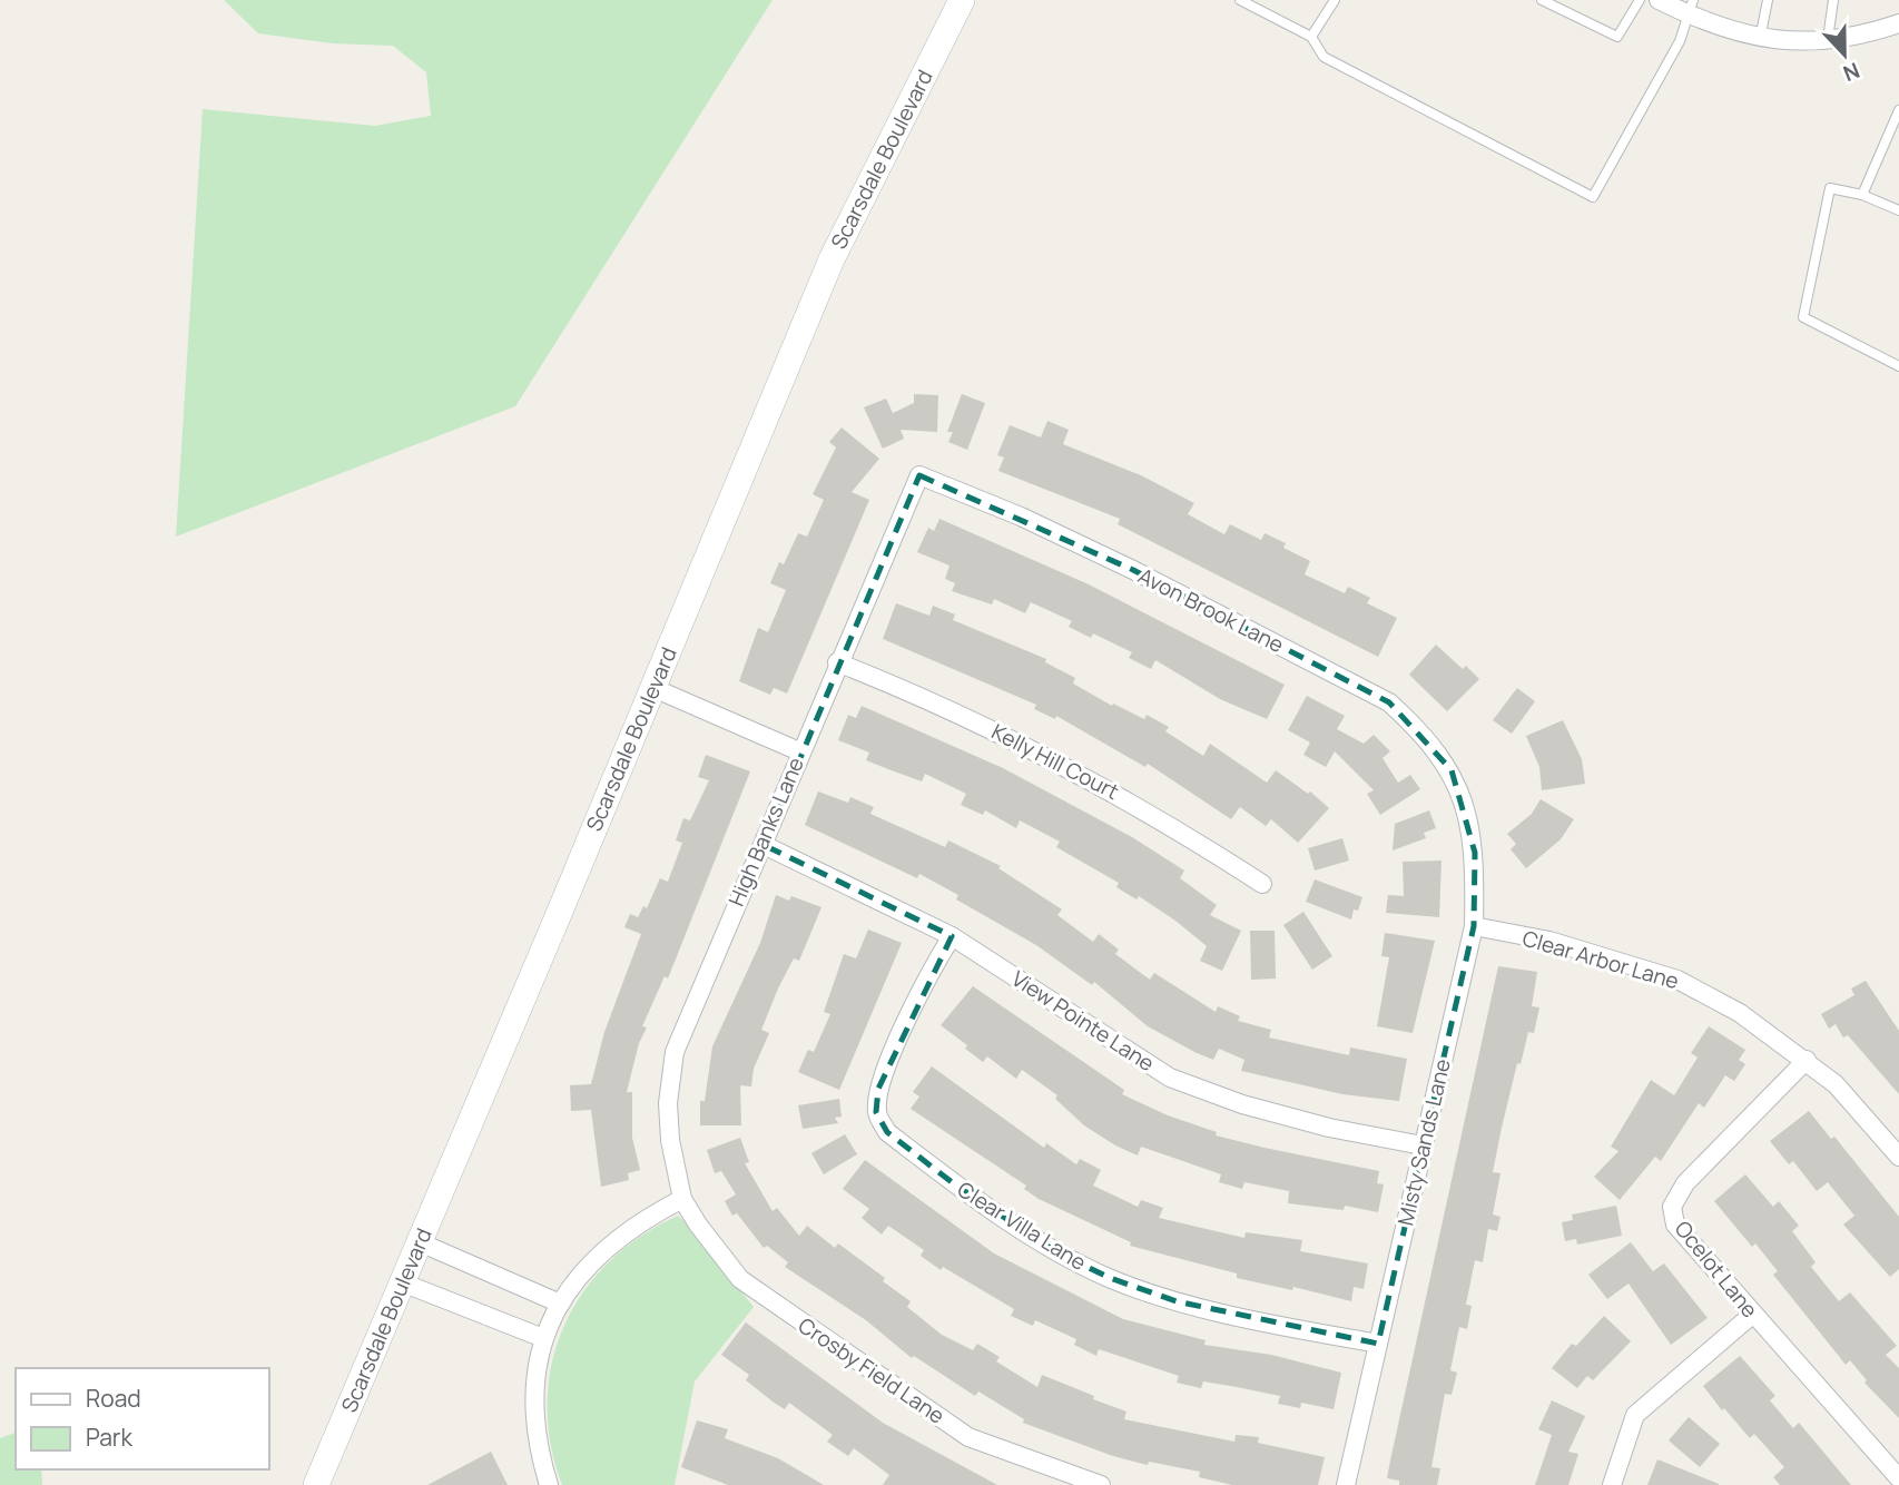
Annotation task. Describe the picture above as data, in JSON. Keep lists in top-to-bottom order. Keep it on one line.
{"streets":{"main road":["Scarsdale Boulevard"],"street":["Avon Brook Lane","Kelly Hill Court","High Banks Lane","Clear Arbor Lane","View Pointe Lane","Misty Sands Lane","Clear Villa Lane","Ocelot Lane","Crosby Field Lane"]},"crossings":[["Avon Brook Lane","High Banks Lane"],["Avon Brook Lane","Misty Sands Lane"],["Kelly Hill Court","High Banks Lane"],["High Banks Lane","View Pointe Lane"],["High Banks Lane","Crosby Field Lane"],["Clear Arbor Lane","Misty Sands Lane"],["Clear Arbor Lane","Ocelot Lane"],["View Pointe Lane","Misty Sands Lane"],["View Pointe Lane","Clear Villa Lane"],["Misty Sands Lane","Clear Villa Lane"]],"legend":["Road","Park"],"north":"bottom"}
